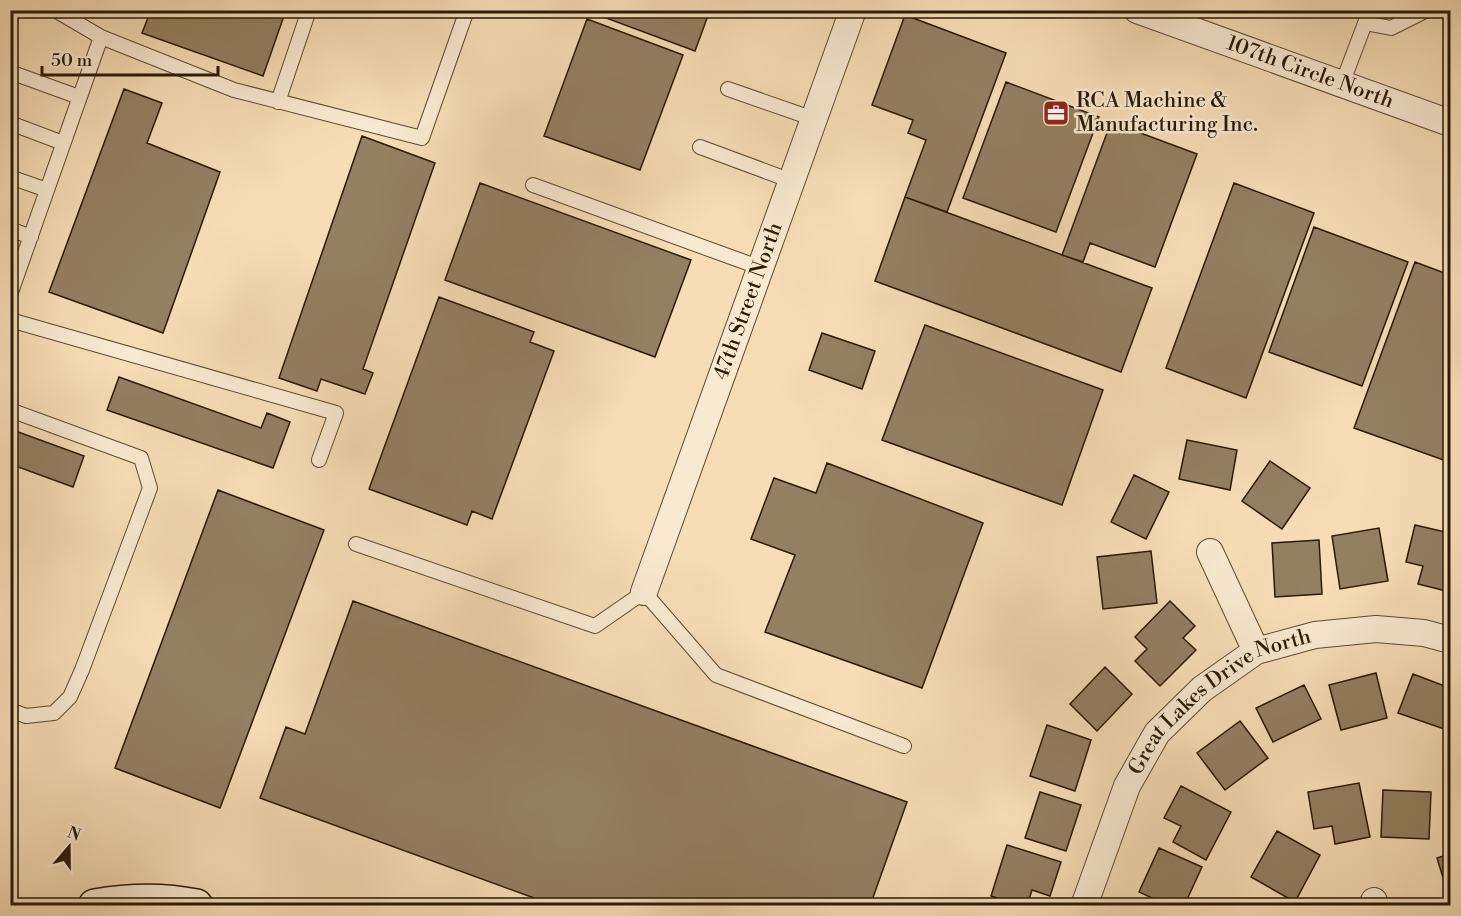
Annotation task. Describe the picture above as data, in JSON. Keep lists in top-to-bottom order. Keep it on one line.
{"streets":{"street":["107th Circle North","47th Street North","Great Lakes Drive North"]},"places":{"office":["RCA Machine & Manufacturing Inc."]},"scale_bar":"50 m","north":"top"}
